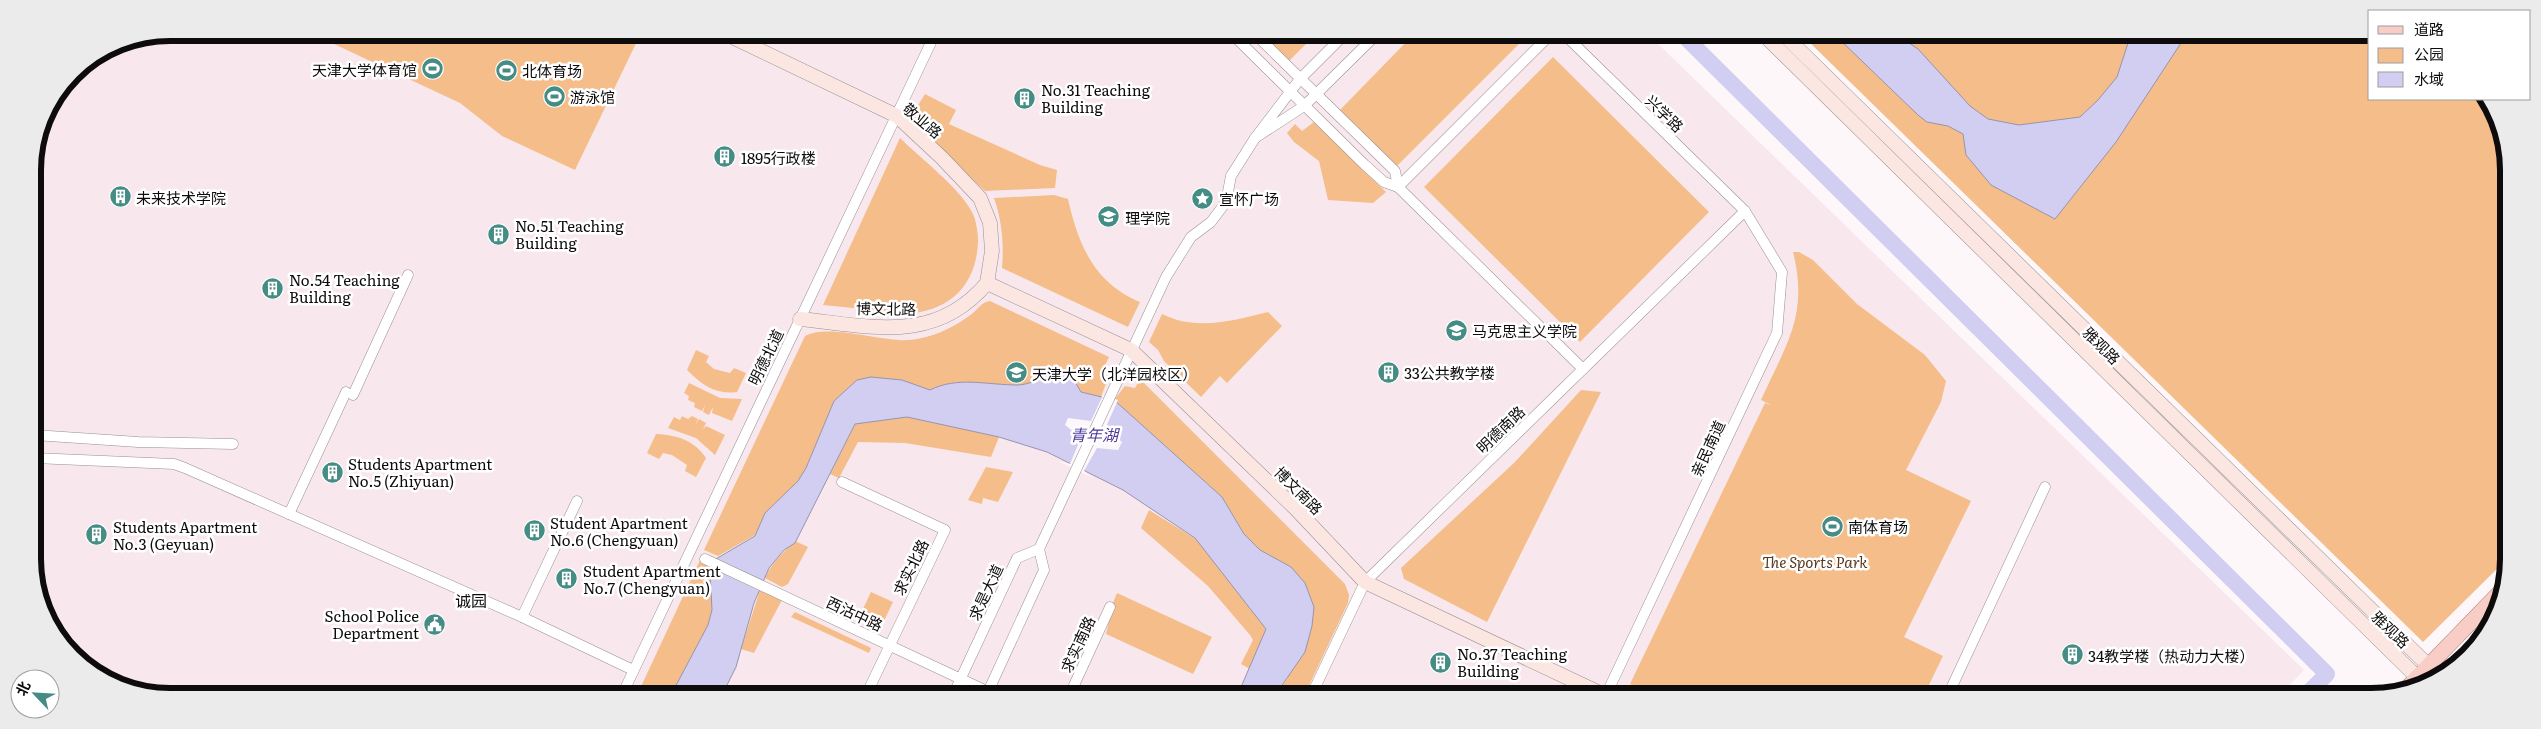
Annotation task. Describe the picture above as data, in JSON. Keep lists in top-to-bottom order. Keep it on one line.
{"streets":{"main road":["敬业路","博文北路","雅观路","博文南路"],"street":["兴学路","明德北道","明德南路","亲民南道","求实北路","求是大道","西沽中路","求实南路"]},"crossings":[["兴学路","明德南路"],["兴学路","亲民南道"],["敬业路","博文北路"],["敬业路","明德北道"],["敬业路","博文南路"],["博文北路","明德北道"],["博文北路","博文南路"],["明德南路","亲民南道"],["明德南路","博文南路"],["求实北路","西沽中路"],["求是大道","西沽中路"]],"districts":["诚园"],"water":["青年湖"],"parks":["The Sports Park"],"places":{"sports":["天津大学体育馆","北体育场","游泳馆","南体育场"],"building":["No.31 Teaching Building","1895行政楼","未来技术学院","No.51 Teaching Building","No.54 Teaching Building","33公共教学楼","Students Apartment No.5 (Zhiyuan)","Student Apartment No.6 (Chengyuan)","Students Apartment No.3 (Geyuan)","Student Apartment No.7 (Chengyuan)","34教学楼（热动力大楼）","No.37 Teaching Building"],"place":["宣怀广场"],"school or university":["理学院","马克思主义学院","天津大学（北洋园校区）"],"public building":["School Police Department"]},"legend":["道路","公园","水域"],"north":"top left"}
